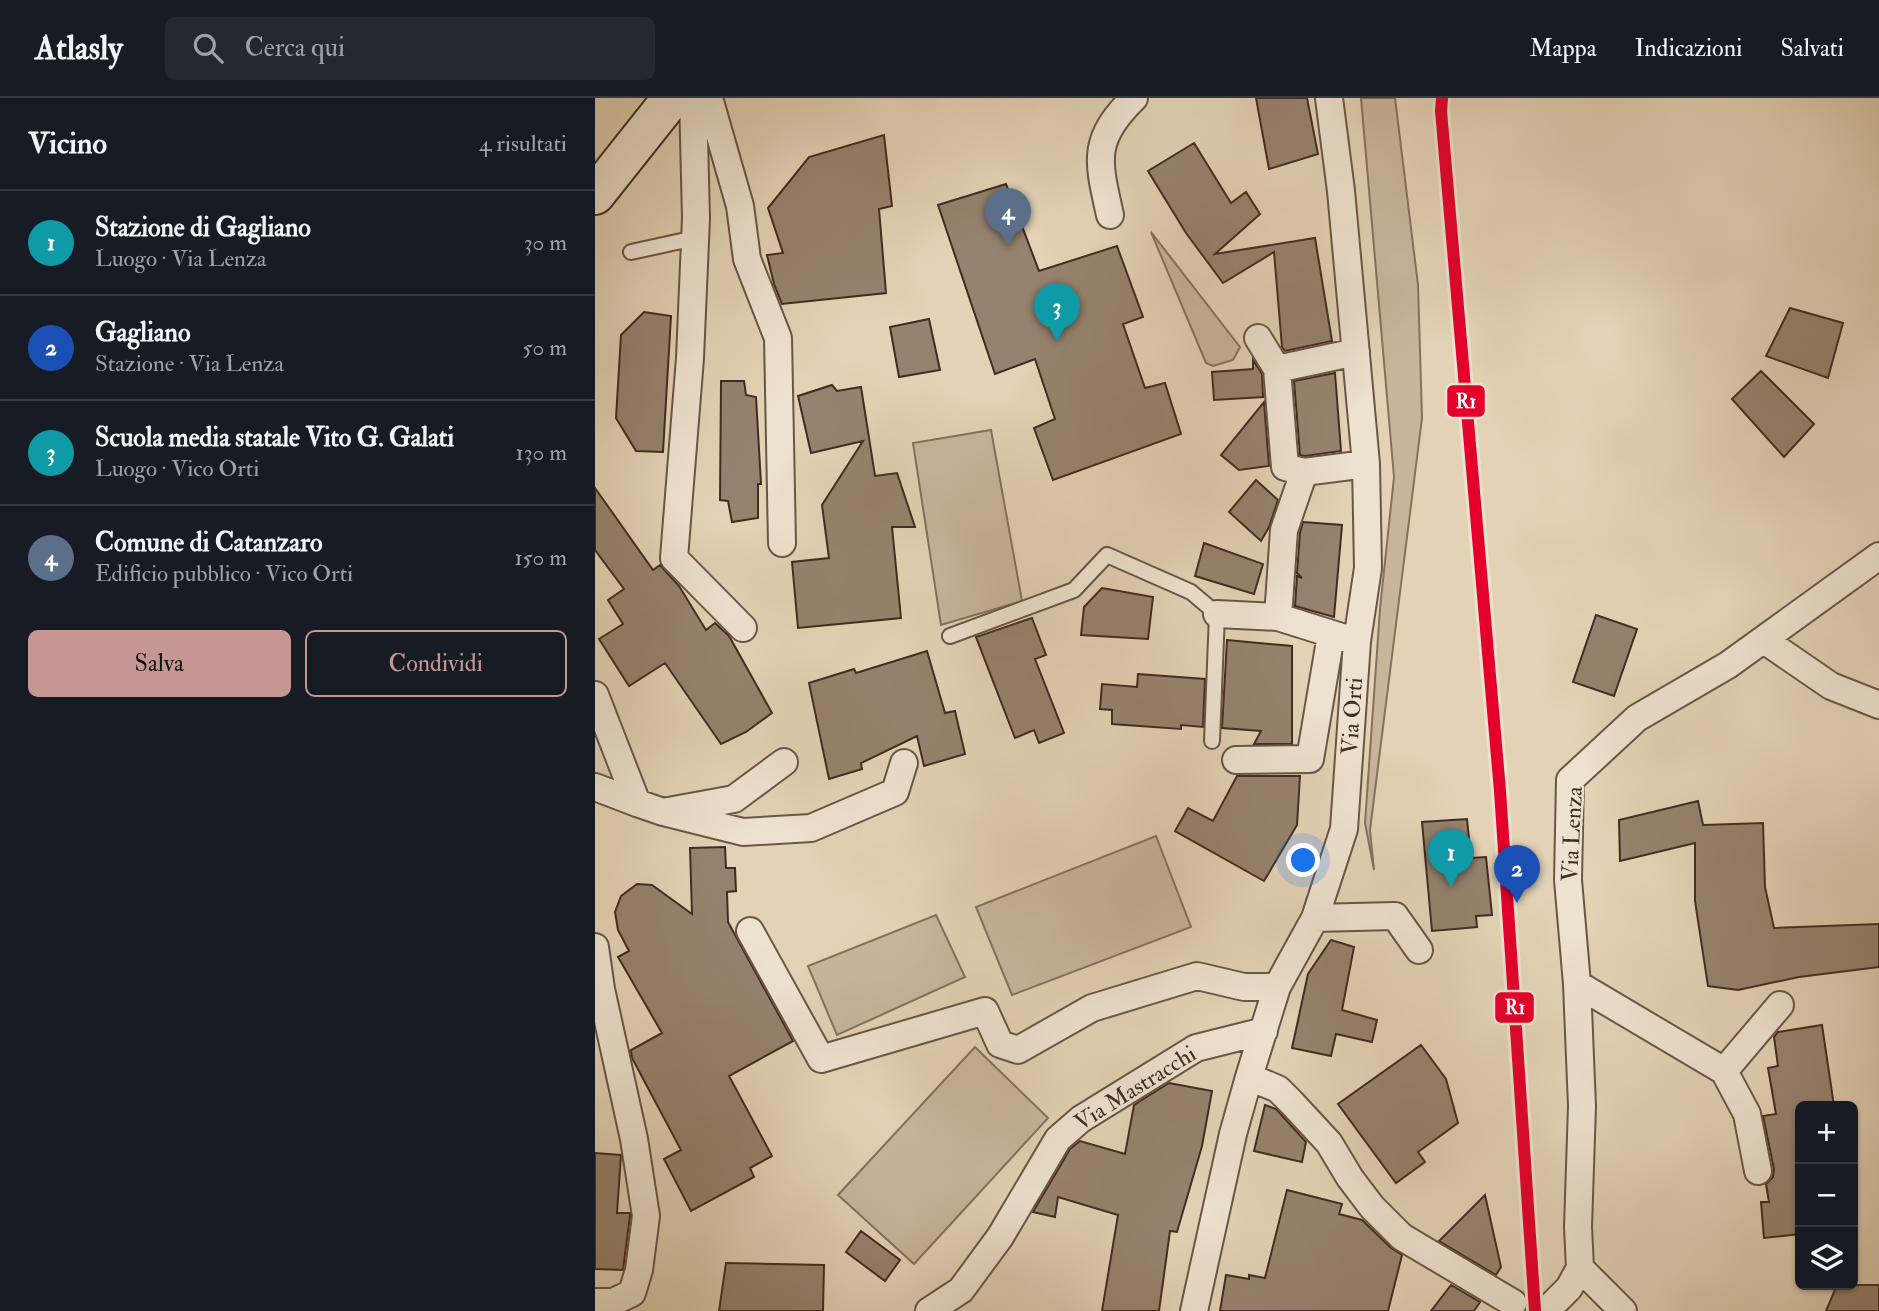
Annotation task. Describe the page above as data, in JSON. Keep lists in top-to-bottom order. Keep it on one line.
{"streets":{"street":["Via Orti","Via Lenza","Via Mastracchi"]},"crossings":[["Via Orti","Via Mastracchi"]],"lines":["transit line R1"],"page":{"header":"Atlasly","search":"Cerca qui","nav":["Mappa","Indicazioni","Salvati"],"heading":["Vicino","4 risultati"],"pins":["4","3","1","2"],"list":[{"mark":"1","name":"Stazione di Gagliano","note":"Luogo · Via Lenza","value":"30 m"},{"mark":"2","name":"Gagliano","note":"Stazione · Via Lenza","value":"50 m"},{"mark":"3","name":"Scuola media statale Vito G. Galati","note":"Luogo · Vico Orti","value":"130 m"},{"mark":"4","name":"Comune di Catanzaro","note":"Edificio pubblico · Vico Orti","value":"150 m"}],"buttons":["Salva","Condividi"],"map_buttons":["+","−"]}}
